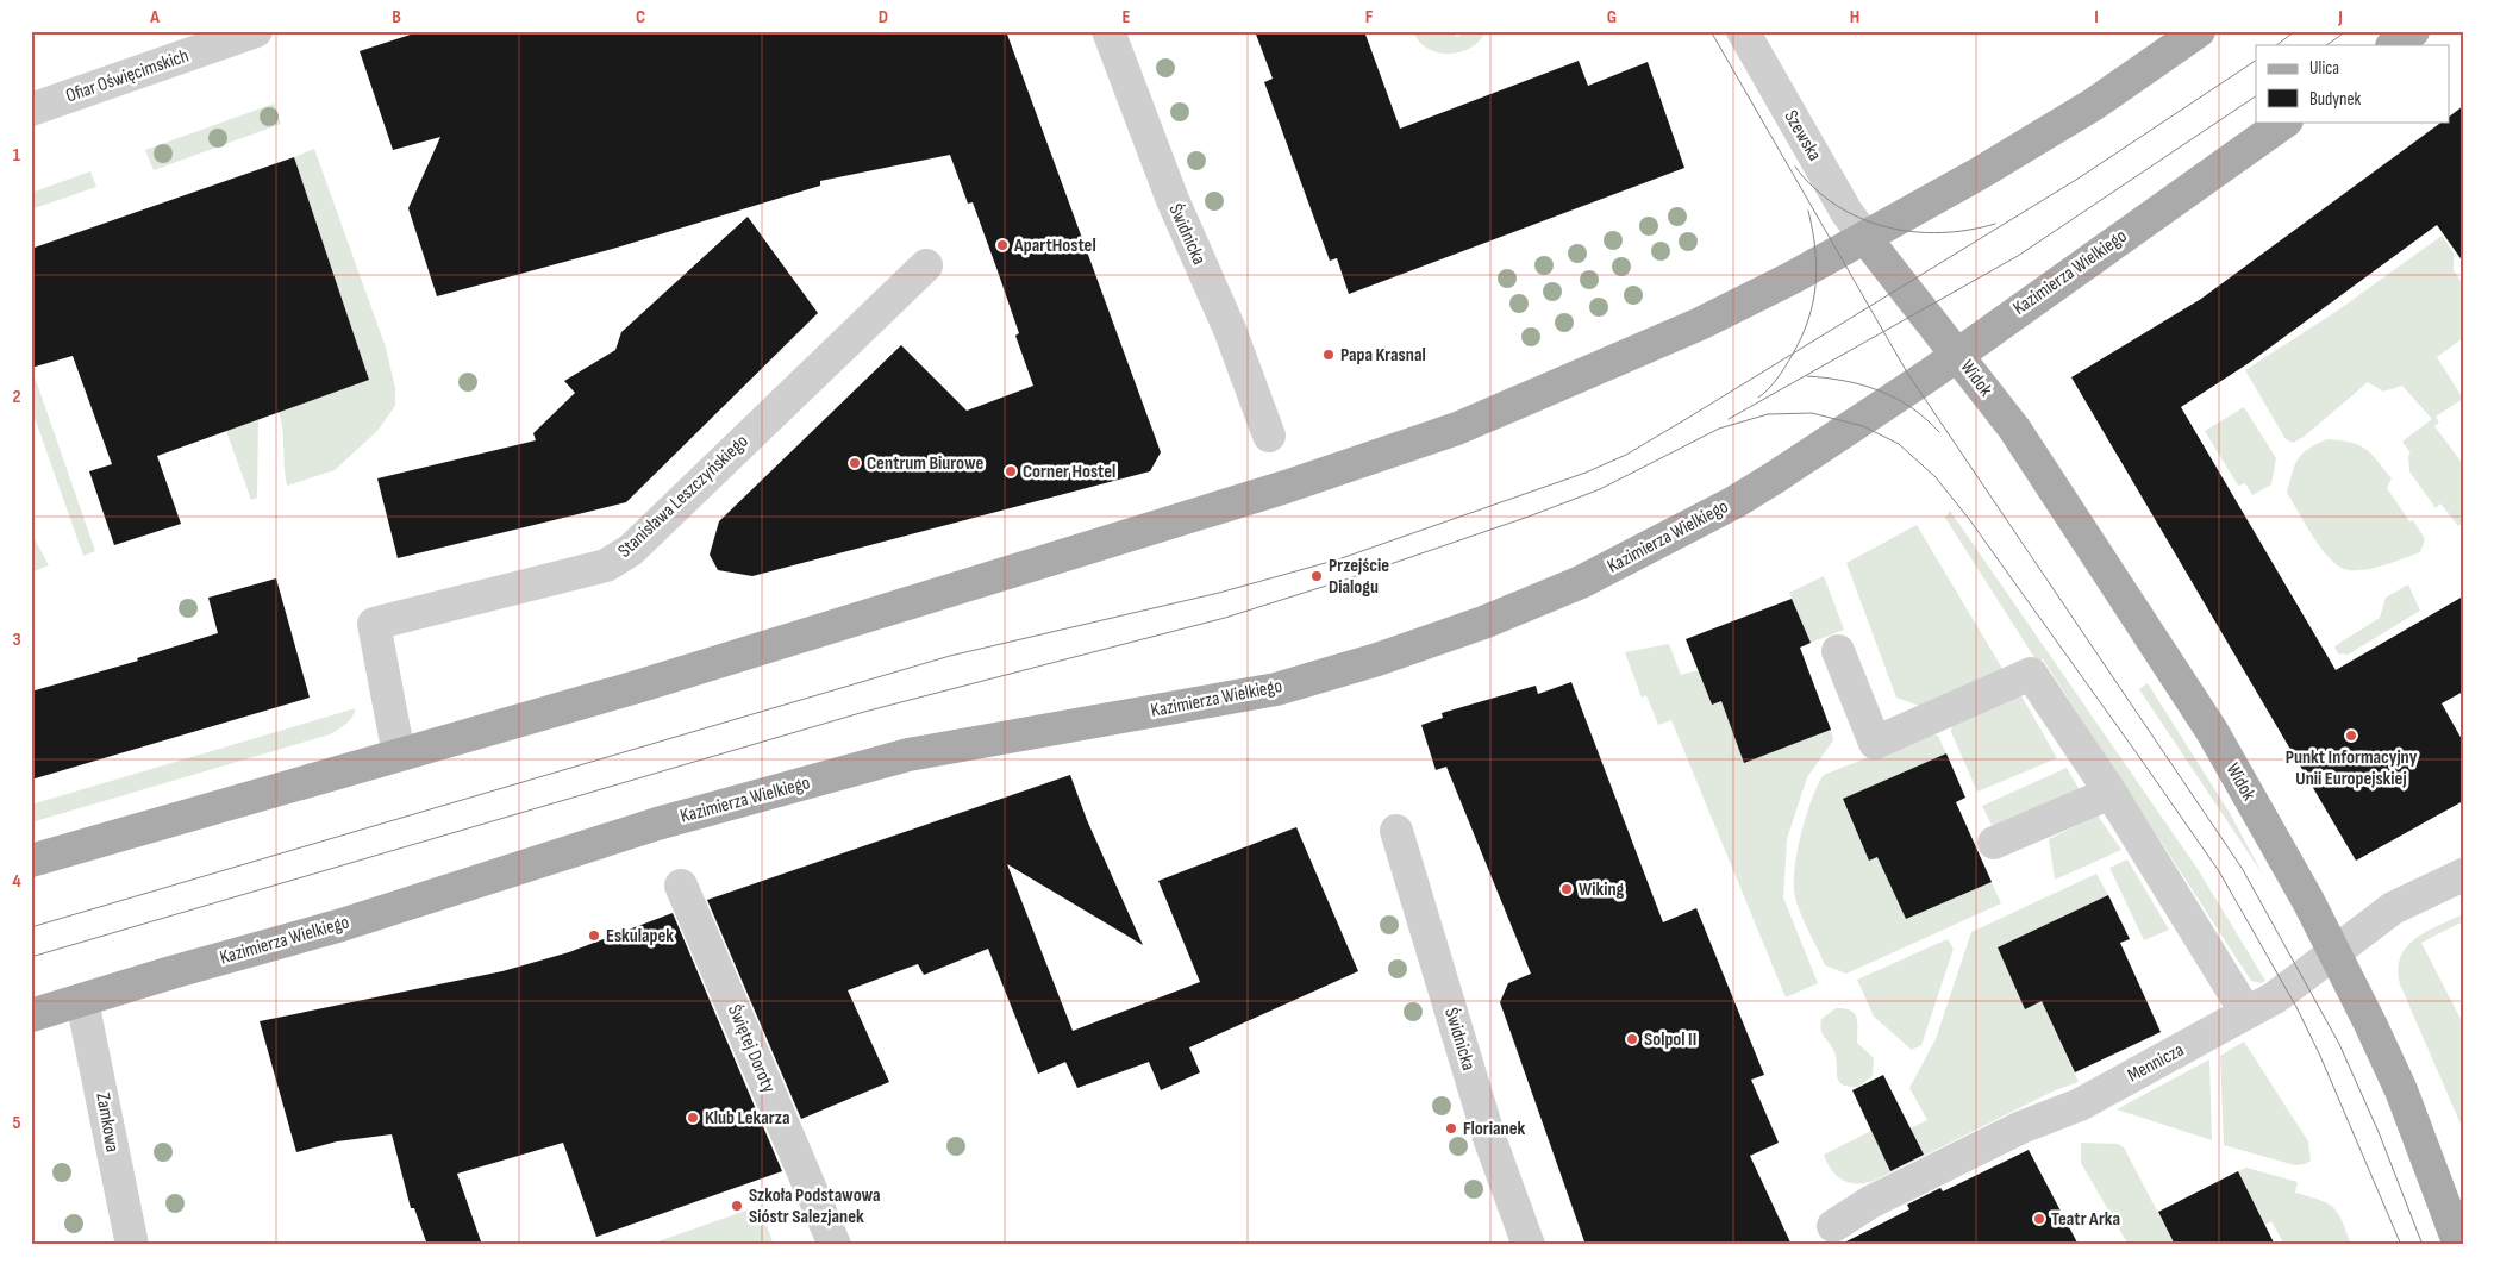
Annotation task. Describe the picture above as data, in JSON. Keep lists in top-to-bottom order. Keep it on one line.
{"streets":{"main road":["Kazimierza Wielkiego","Widok"],"street":["Ofiar Oświęcimskich","Szewska","Świdnicka","Stanisława Leszczyńskiego","Świętej Doroty","Mennicza","Zamkowa"]},"crossings":[["Szewska","Widok"],["Kazimierza Wielkiego","Widok"],["Kazimierza Wielkiego","Zamkowa"],["Widok","Mennicza"]],"places":["ApartHostel","Papa Krasnal","Centrum Biurowe","Corner Hostel","Przejście Dialogu","Punkt Informacyjny Unii Europejskiej","Wiking","Eskulapek","Solpol II","Klub Lekarza","Florianek","Szkoła Podstawowa Sióstr Salezjanek","Teatr Arka"],"legend":["Ulica","Budynek"],"grid":{"columns":["A","B","C","D","E","F","G","H","I","J"],"rows":["1","2","3","4","5"]}}
